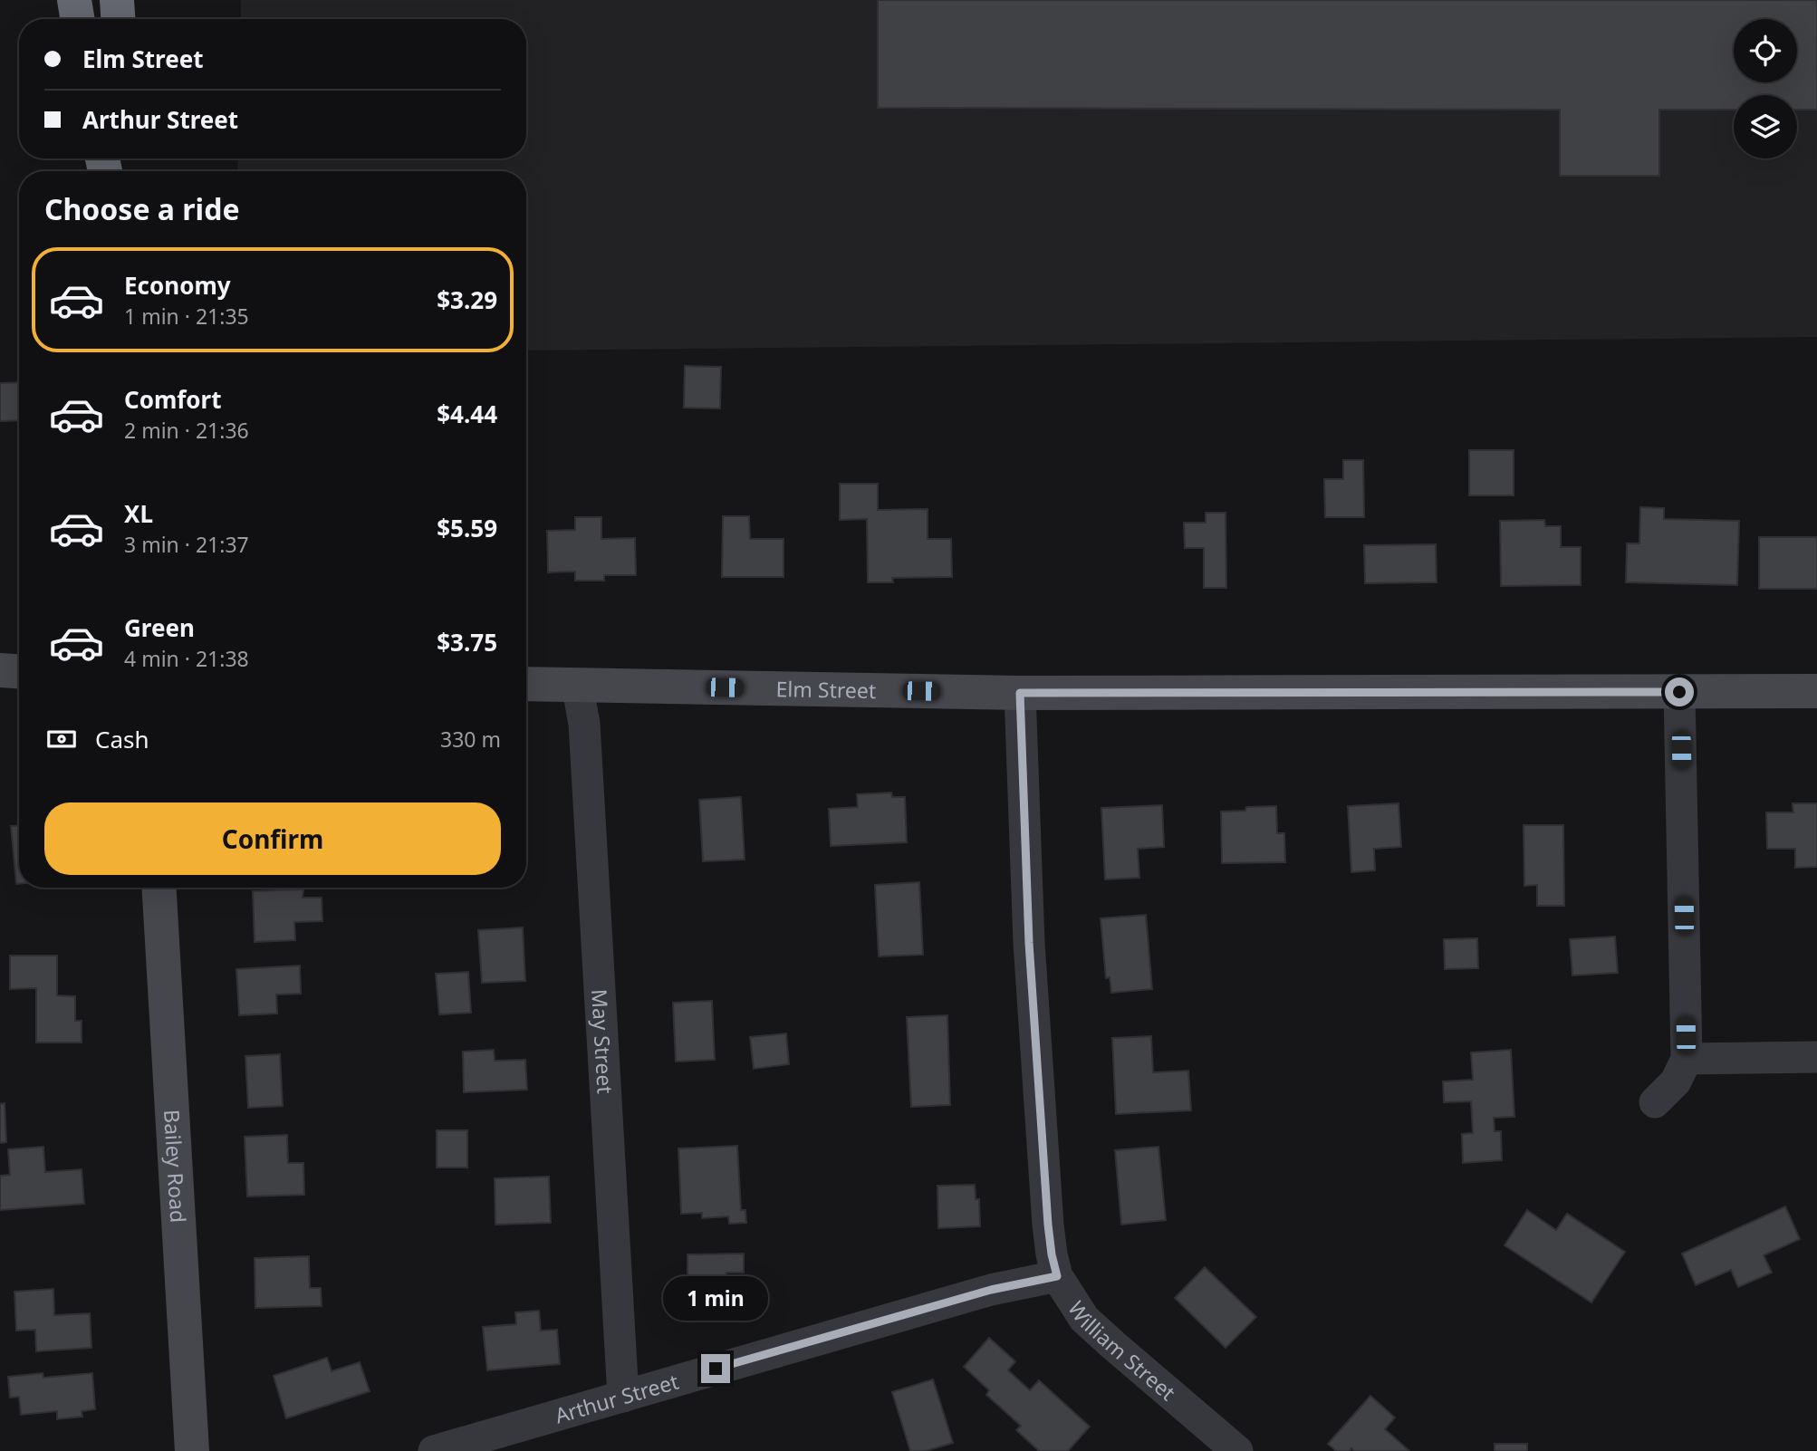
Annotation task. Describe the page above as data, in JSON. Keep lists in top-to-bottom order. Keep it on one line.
{"streets":{"street":["Elm Street","May Street","Bailey Road","William Street","Arthur Street"]},"crossings":[["Elm Street","May Street"],["Elm Street","William Street"],["May Street","Arthur Street"],["William Street","Arthur Street"]],"page":{"banner":["Elm Street","Arthur Street"],"heading":"Choose a ride","list":[{"name":"Economy","note":"1 min · 21:35","value":"$3.29"},{"name":"Comfort","note":"2 min · 21:36","value":"$4.44"},{"name":"XL","note":"3 min · 21:37","value":"$5.59"},{"name":"Green","note":"4 min · 21:38","value":"$3.75"}],"pay":["Cash","330 m"],"buttons":"Confirm","bubble":"1 min"}}
